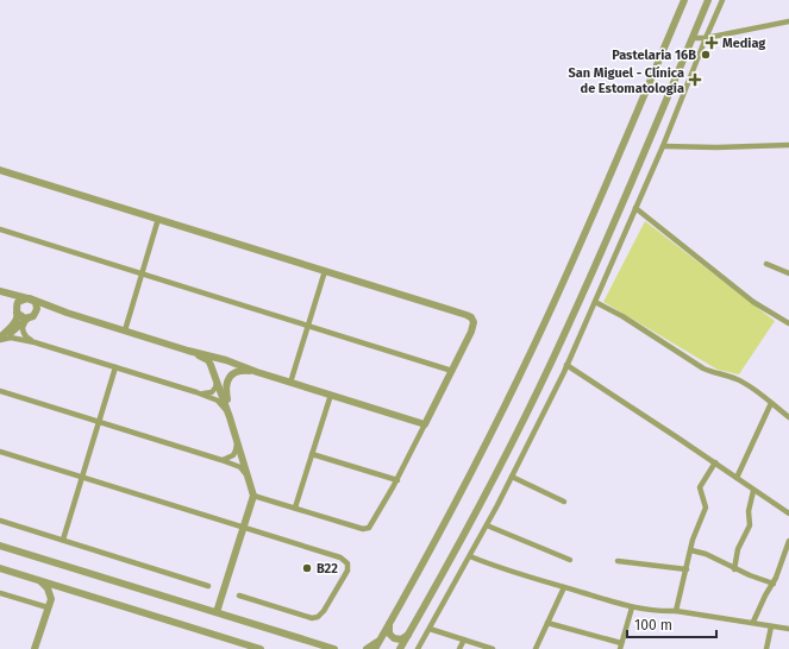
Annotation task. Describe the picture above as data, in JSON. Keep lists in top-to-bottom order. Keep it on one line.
{"places":{"health":["Mediag","San Miguel - Clínica de Estomatologia"],"other":["Pastelaria 16B","B22"]},"scale_bar":"100 m"}
